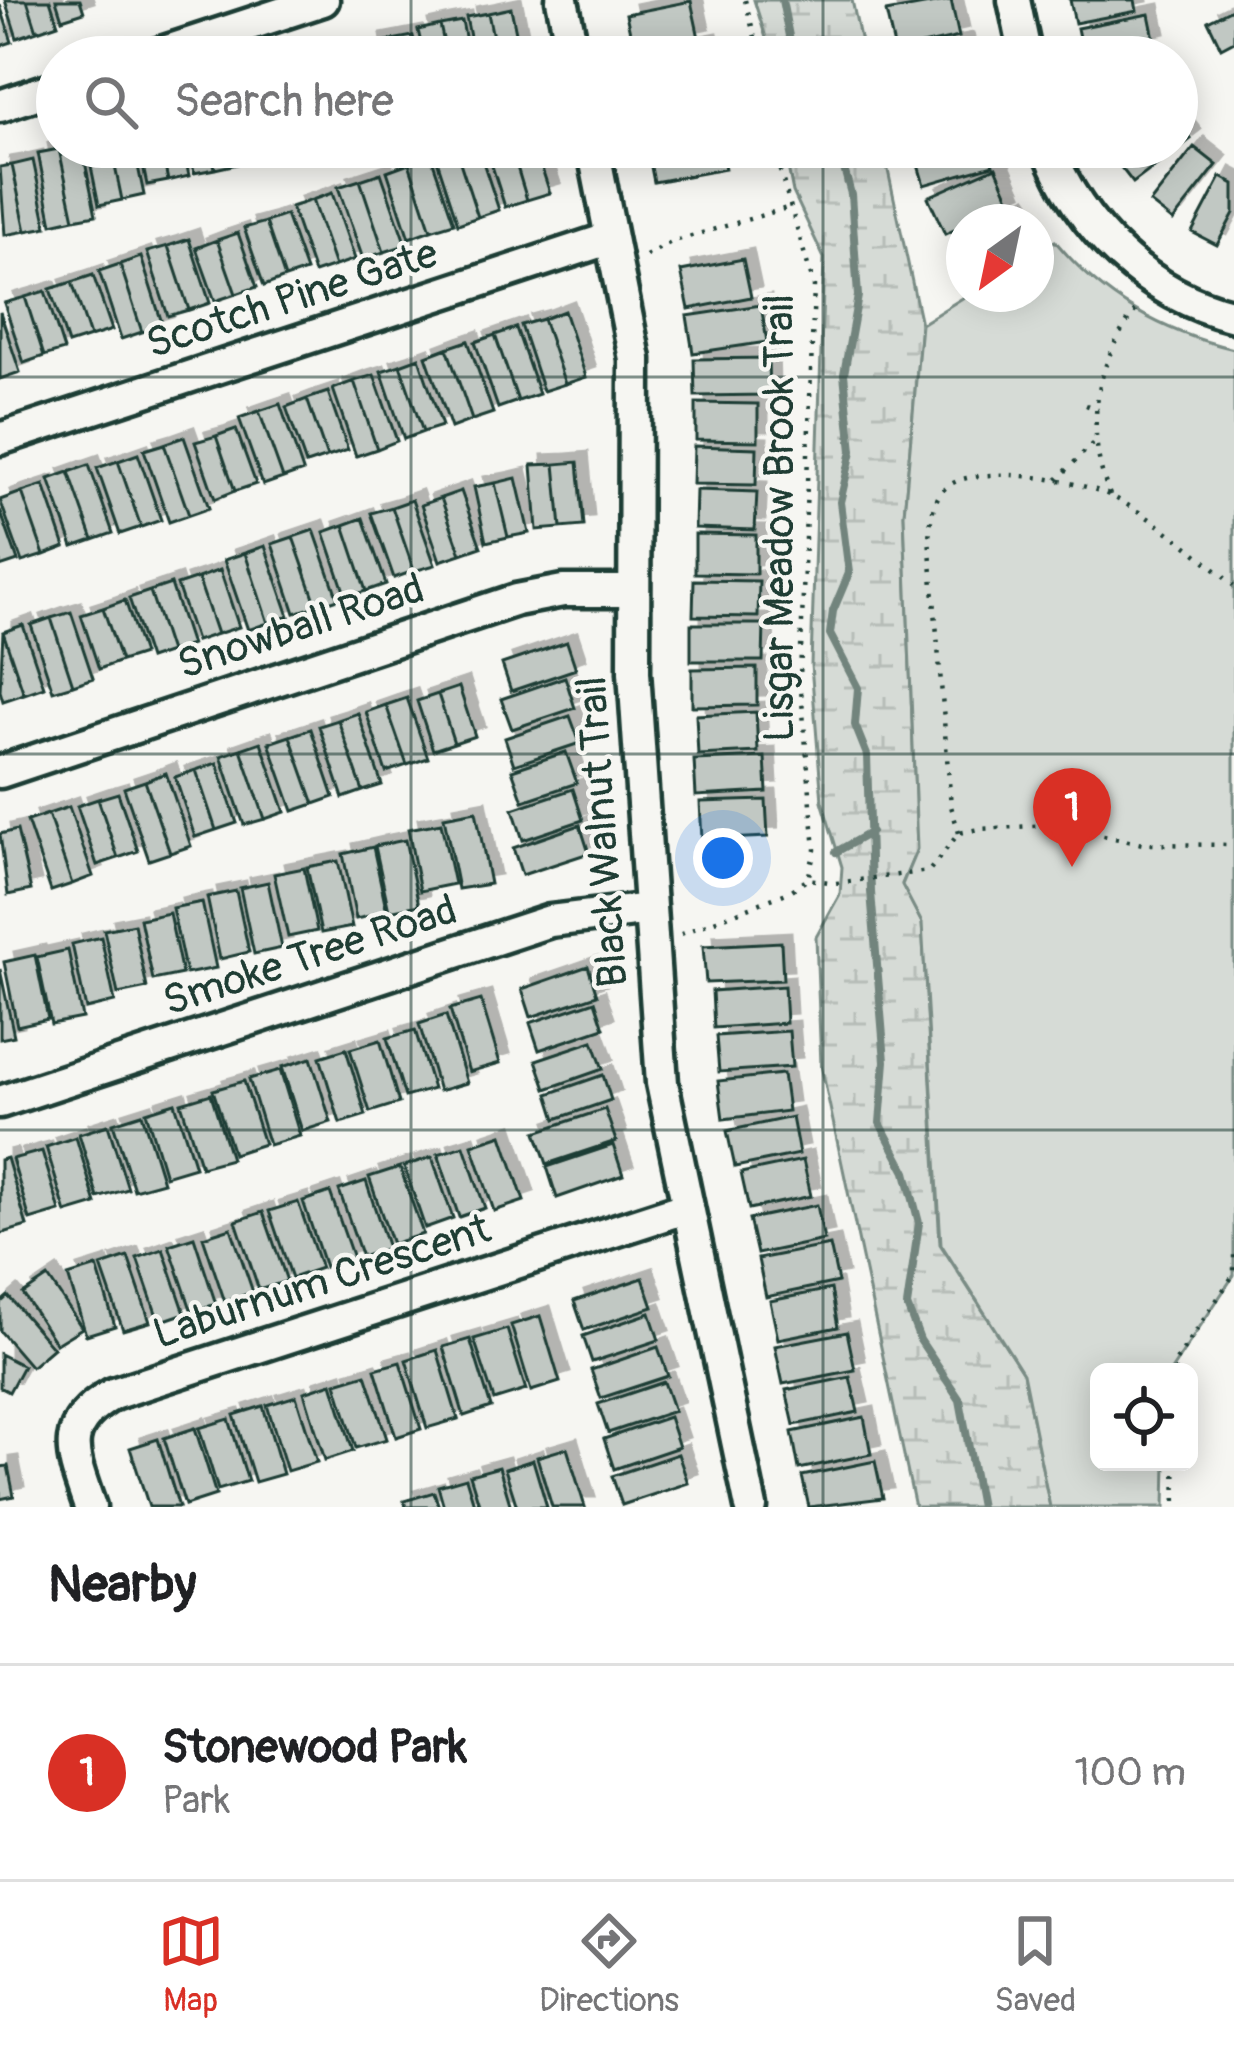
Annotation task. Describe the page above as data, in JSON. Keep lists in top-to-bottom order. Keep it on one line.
{"streets":{"street":["Scotch Pine Gate","Snowball Road","Black Walnut Trail","Smoke Tree Road","Laburnum Crescent"],"path":["Lisgar Meadow Brook Trail"]},"crossings":[["Scotch Pine Gate","Black Walnut Trail"],["Snowball Road","Black Walnut Trail"],["Black Walnut Trail","Smoke Tree Road"],["Black Walnut Trail","Laburnum Crescent"]],"north":"bottom left","page":{"search":"Search here","pins":"1","heading":"Nearby","list":[{"mark":"1","name":"Stonewood Park","note":"Park","value":"100 m"}],"nav":["Map","Directions","Saved"]}}
